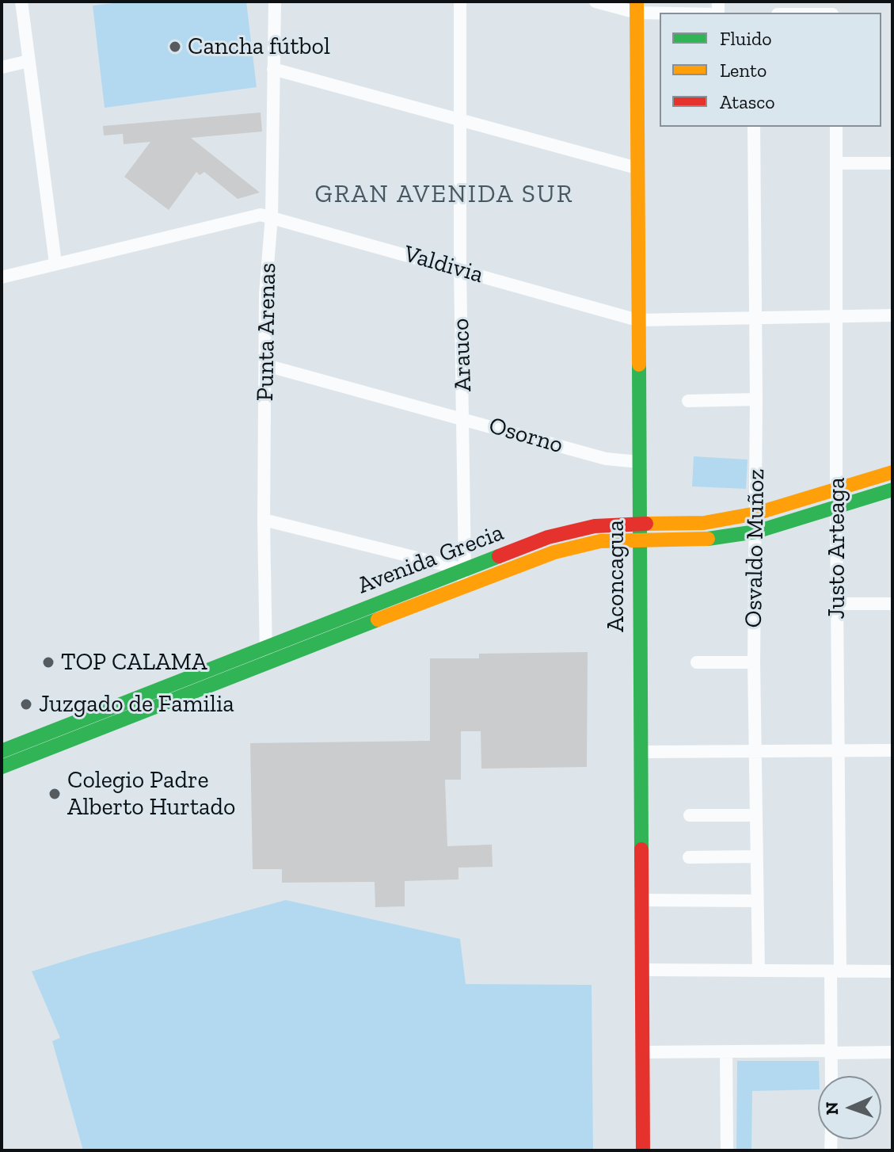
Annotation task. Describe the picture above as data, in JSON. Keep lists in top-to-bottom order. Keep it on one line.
{"streets":{"main road":["Avenida Grecia","Aconcagua"],"street":["Valdivia","Punta Arenas","Arauco","Osorno","Osvaldo Muñoz","Justo Arteaga"]},"crossings":[["Valdivia","Punta Arenas"],["Valdivia","Arauco"],["Valdivia","Osvaldo Muñoz"],["Valdivia","Justo Arteaga"],["Valdivia","Aconcagua"],["Punta Arenas","Osorno"],["Punta Arenas","Avenida Grecia"],["Arauco","Osorno"],["Arauco","Avenida Grecia"],["Osorno","Aconcagua"],["Osvaldo Muñoz","Avenida Grecia"],["Justo Arteaga","Avenida Grecia"],["Avenida Grecia","Aconcagua"]],"districts":["GRAN AVENIDA SUR"],"places":["Cancha fútbol","TOP CALAMA","Juzgado de Familia","Colegio Padre Alberto Hurtado"],"legend":["Fluido","Lento","Atasco"],"north":"left"}
